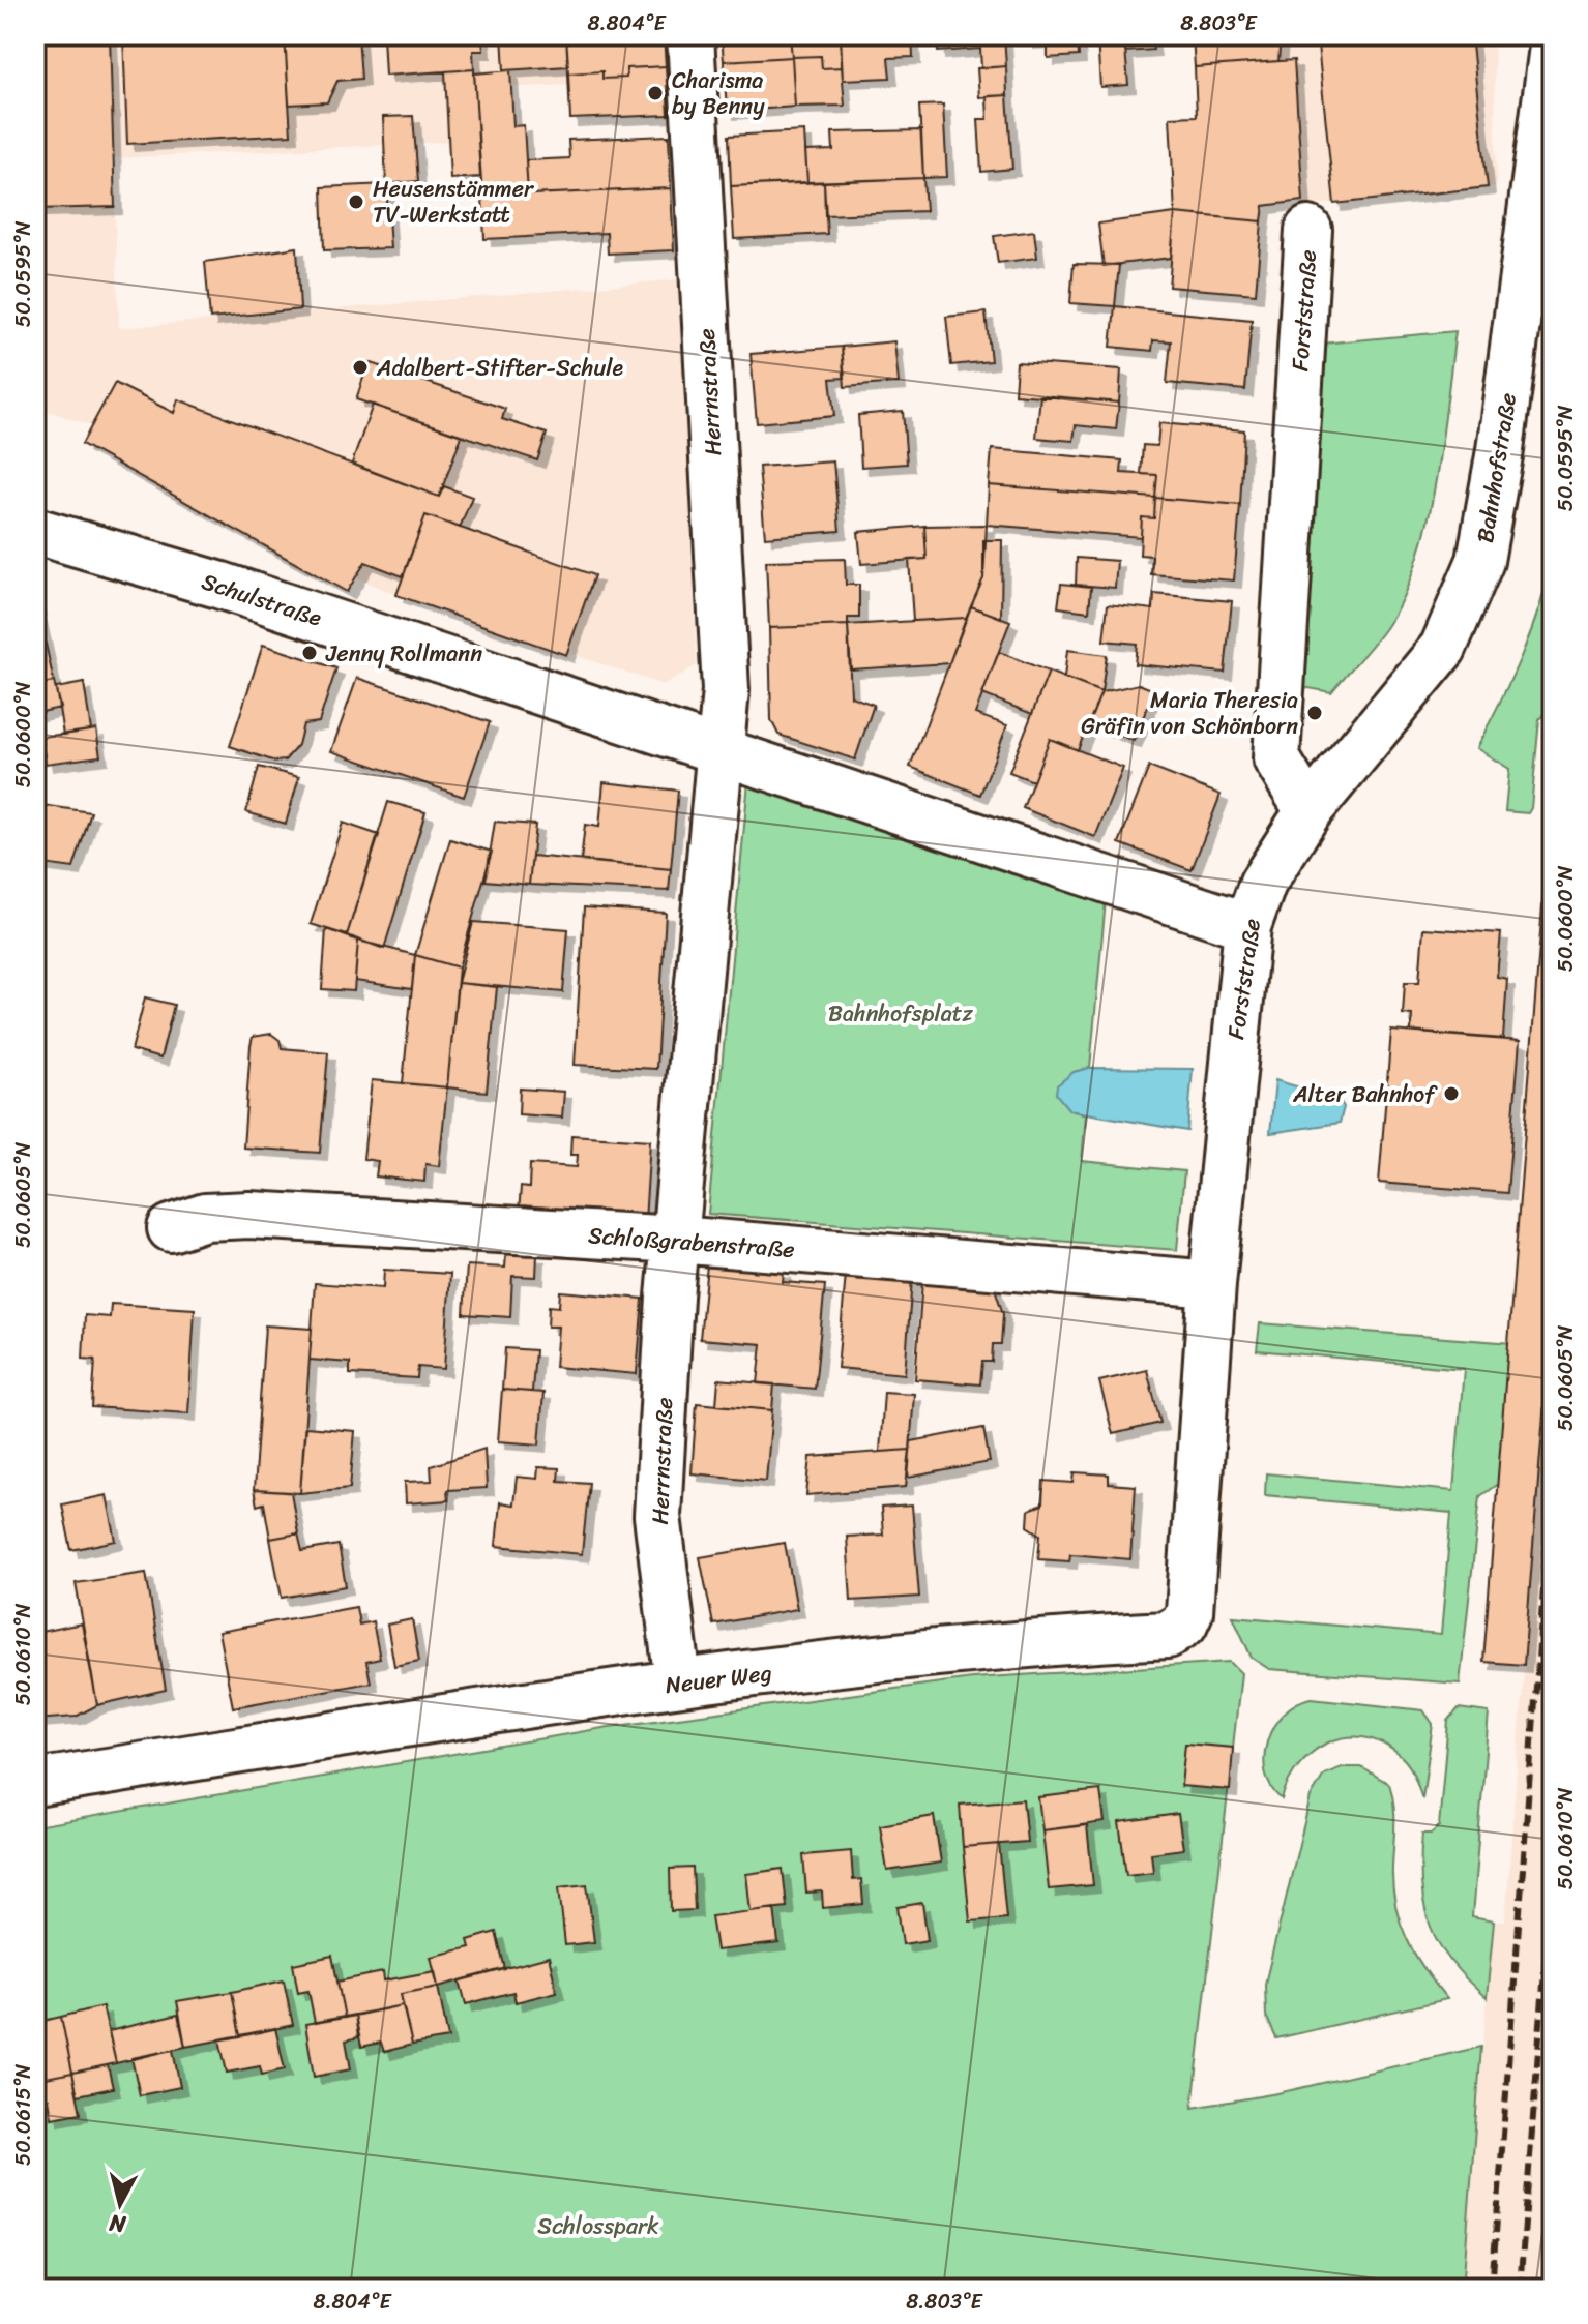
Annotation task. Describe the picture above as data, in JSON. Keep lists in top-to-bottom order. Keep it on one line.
{"streets":{"street":["Forststraße","Herrnstraße","Bahnhofstraße","Schulstraße","Schloßgrabenstraße","Neuer Weg"]},"crossings":[["Forststraße","Bahnhofstraße"],["Forststraße","Schloßgrabenstraße"],["Forststraße","Neuer Weg"],["Herrnstraße","Schulstraße"],["Herrnstraße","Schloßgrabenstraße"],["Herrnstraße","Neuer Weg"]],"parks":["Bahnhofsplatz","Schlosspark"],"places":["Charisma by Benny","Heusenstämmer TV-Werkstatt","Adalbert-Stifter-Schule","Jenny Rollmann","Maria Theresia Gräfin von Schönborn","Alter Bahnhof"],"north":"bottom","coordinates":["8.804°E","8.803°E","50.0595°N","50.0600°N","50.0605°N","50.0610°N","50.0615°N"]}
